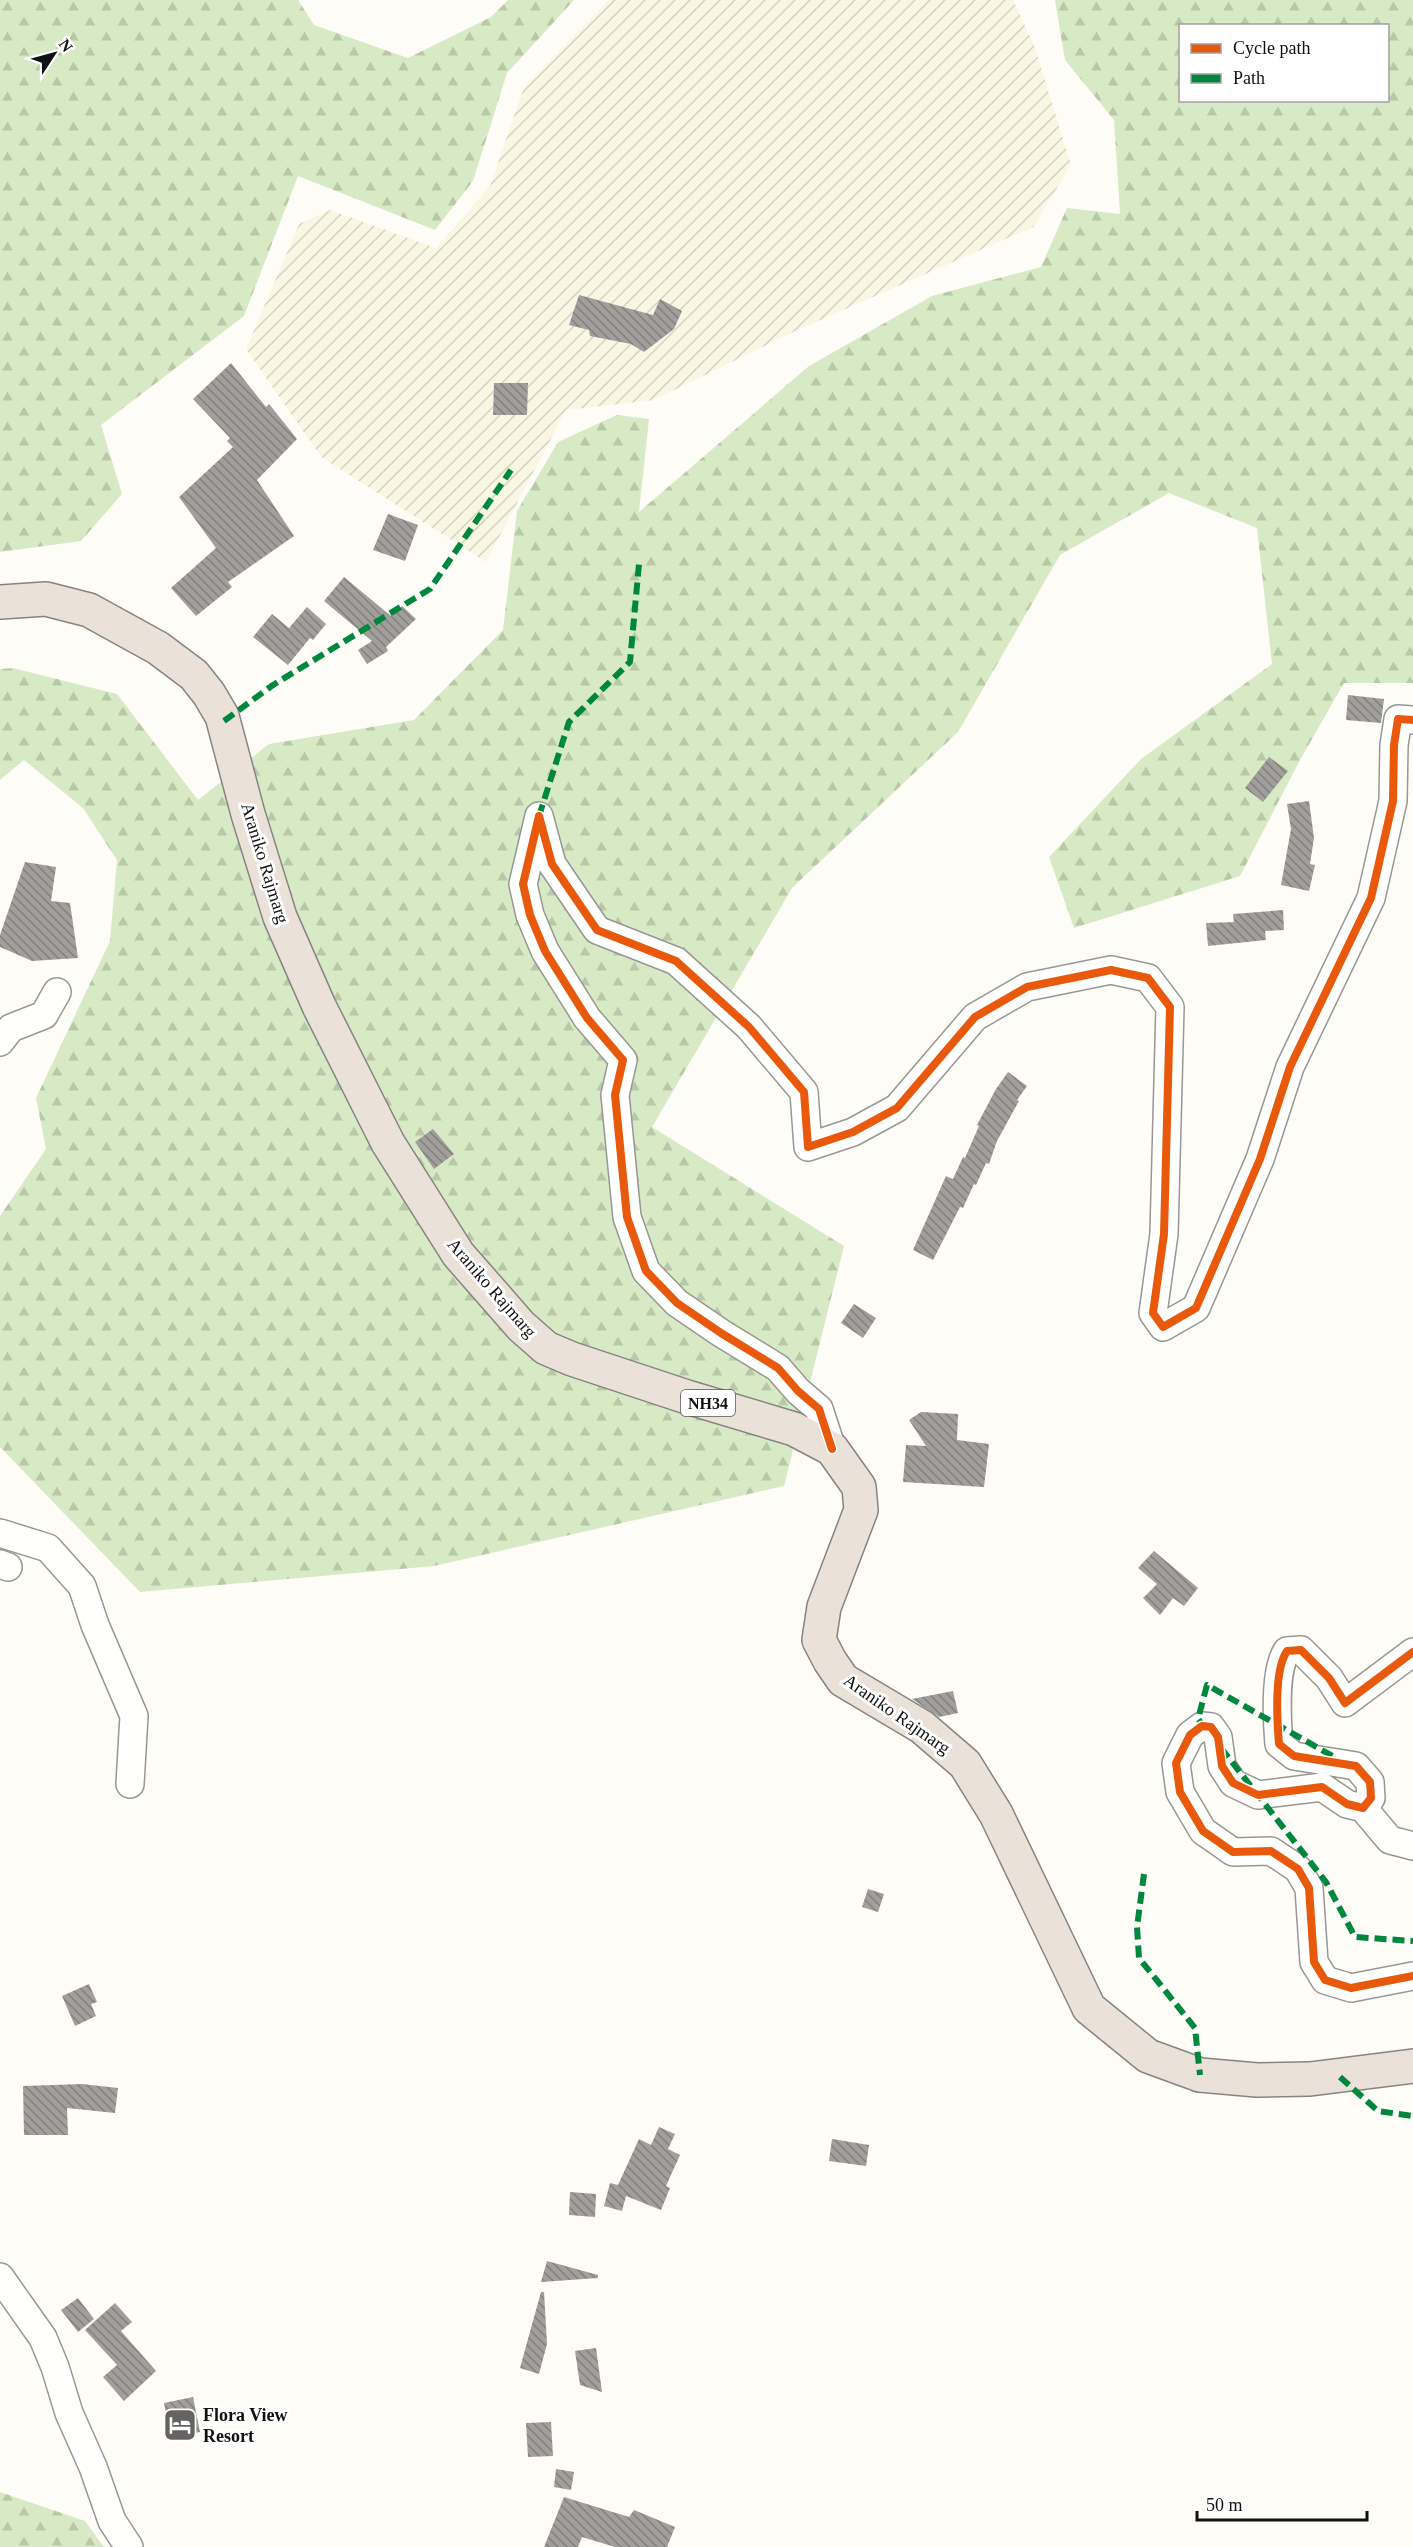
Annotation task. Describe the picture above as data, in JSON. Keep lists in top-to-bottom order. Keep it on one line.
{"streets":{"highway":["Araniko Rajmarg","NH34"]},"places":{"hotel":["Flora View Resort"]},"legend":["Cycle path","Path"],"scale_bar":"50 m","north":"top right"}
